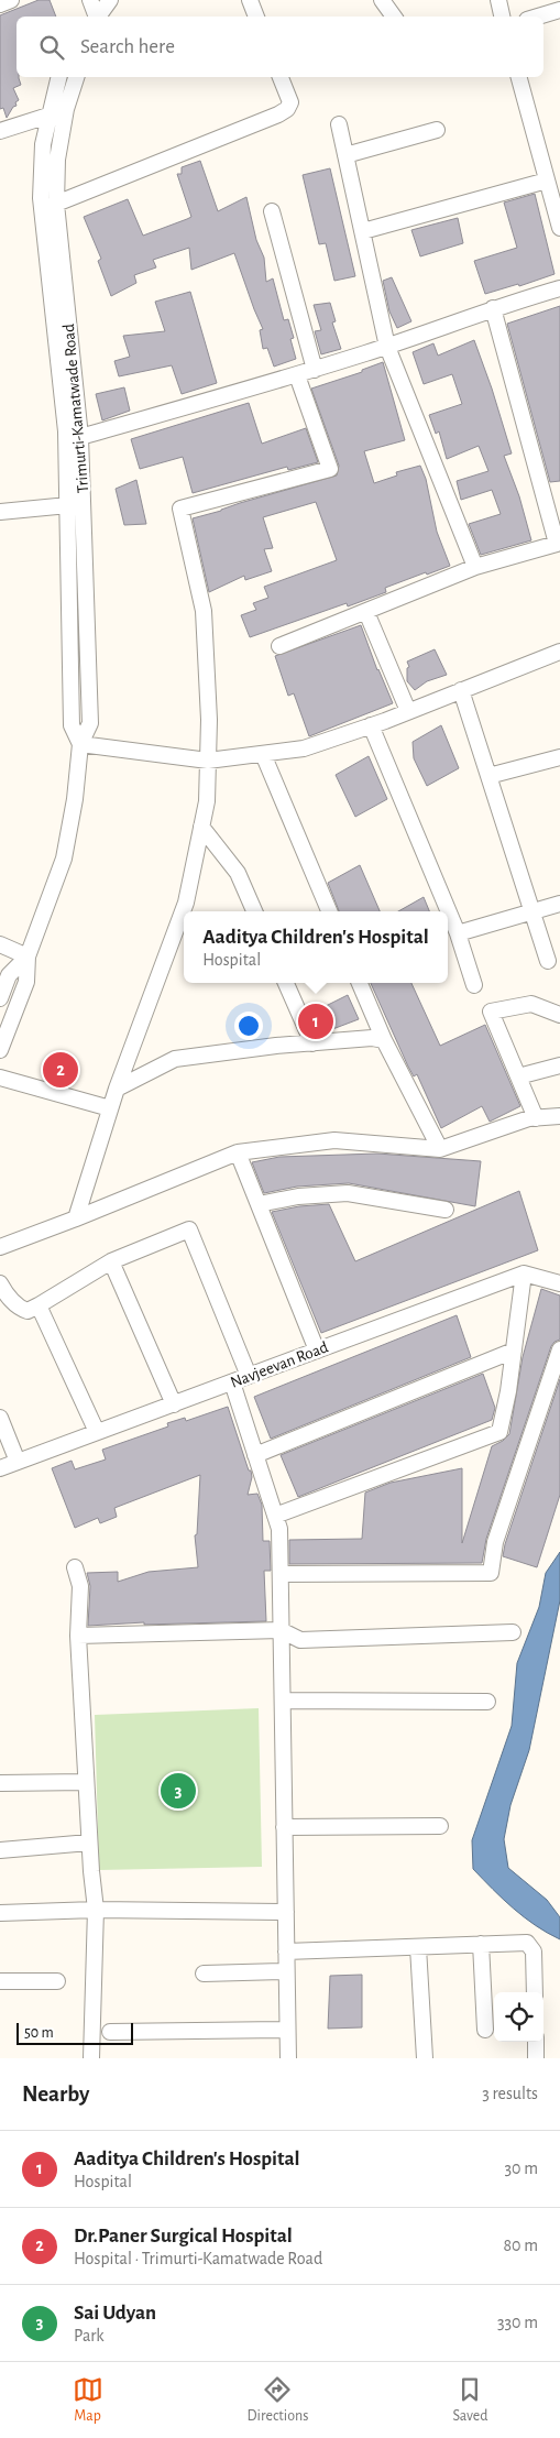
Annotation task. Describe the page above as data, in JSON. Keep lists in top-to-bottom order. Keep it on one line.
{"streets":{"street":["Trimurti-Kamatwade Road","Navjeevan Road"]},"scale_bar":"50 m","page":{"search":"Search here","popup":["Aaditya Children's Hospital","Hospital"],"pins":["1","2","3"],"scale":"50 m","heading":["Nearby","3 results"],"list":[{"mark":"1","name":"Aaditya Children's Hospital","note":"Hospital","value":"30 m"},{"mark":"2","name":"Dr.Paner Surgical Hospital","note":"Hospital · Trimurti-Kamatwade Road","value":"80 m"},{"mark":"3","name":"Sai Udyan","note":"Park","value":"330 m"}],"nav":["Map","Directions","Saved"]}}
